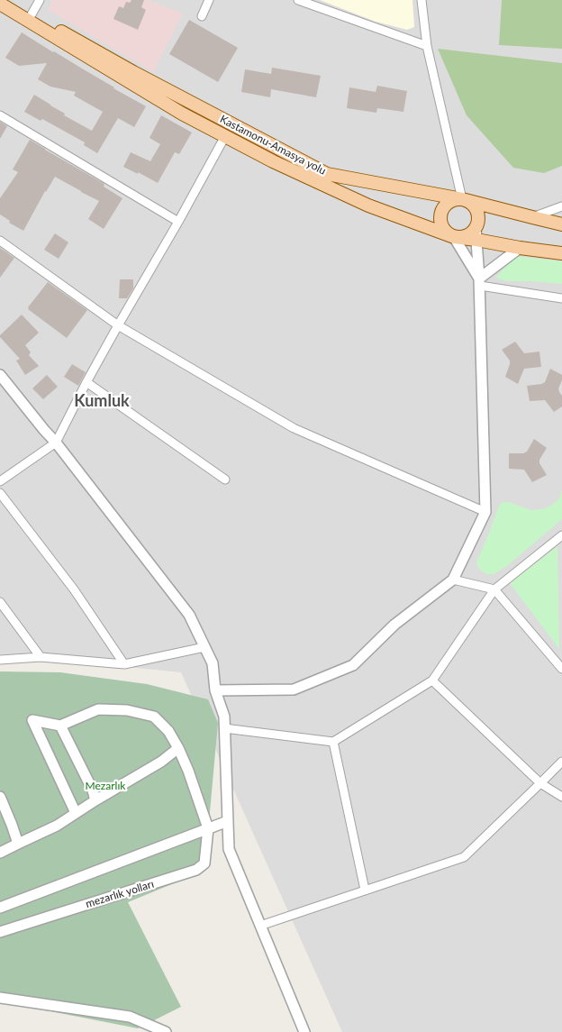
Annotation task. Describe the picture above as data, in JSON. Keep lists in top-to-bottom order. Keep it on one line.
{"streets":{"main road":["Kastamonu-Amasya yolu"],"street":["mezarlık yolları"]},"districts":["Kumluk"],"parks":["Mezarlık"]}
